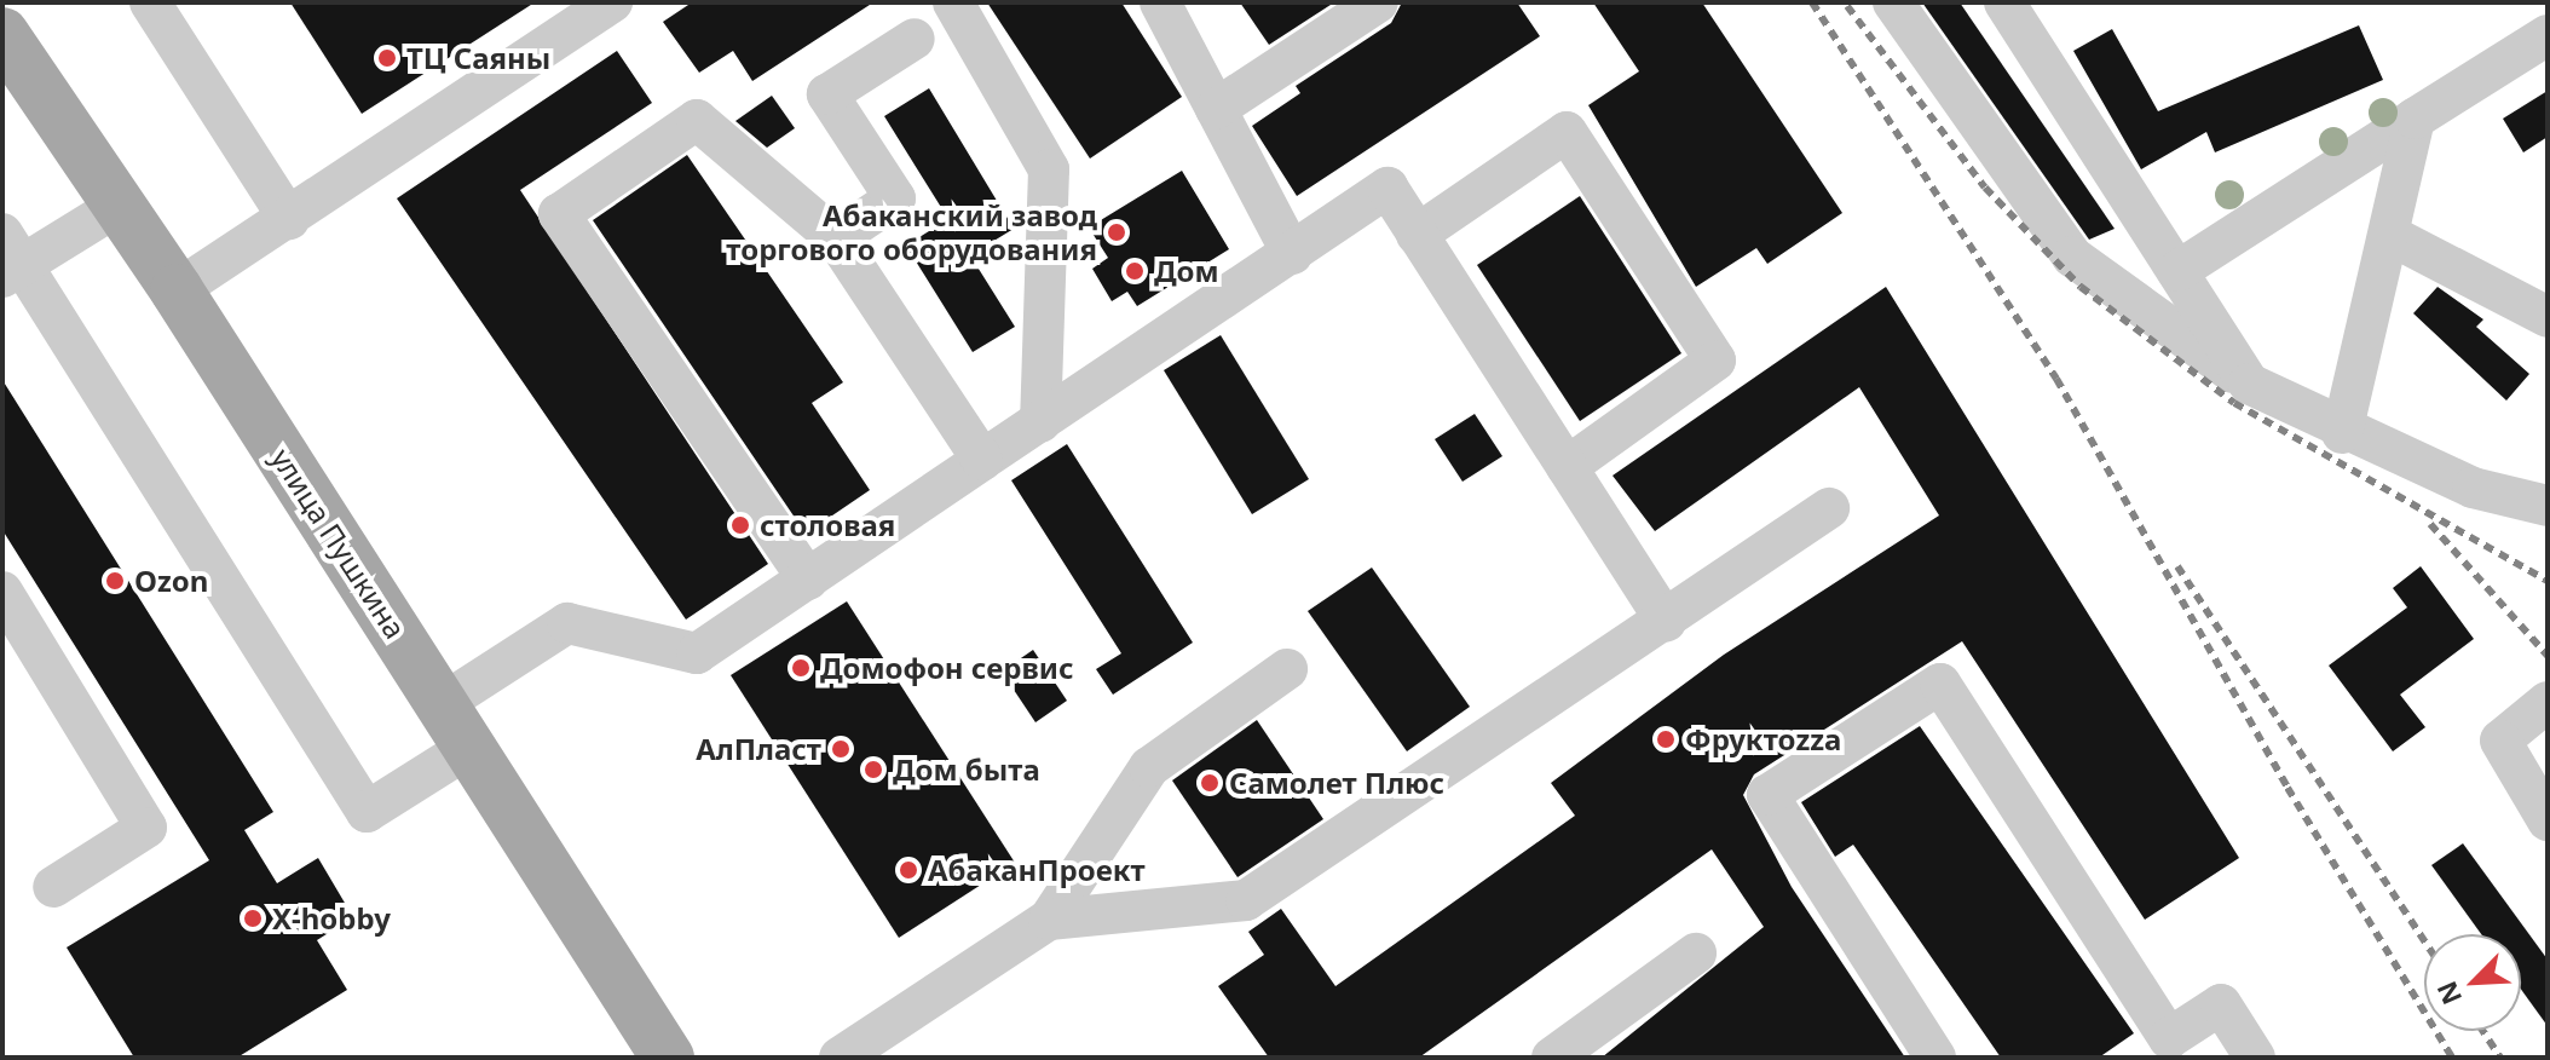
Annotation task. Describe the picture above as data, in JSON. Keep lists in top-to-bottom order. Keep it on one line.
{"streets":{"main road":["улица Пушкина"]},"places":["ТЦ Саяны","Абаканский завод торгового оборудования","Дом","столовая","Ozon","Домофон сервис","Фруктоzzа","АлПласт","Дом быта","Самолет Плюс","АбаканПроект","X-hobby"],"north":"bottom left"}
